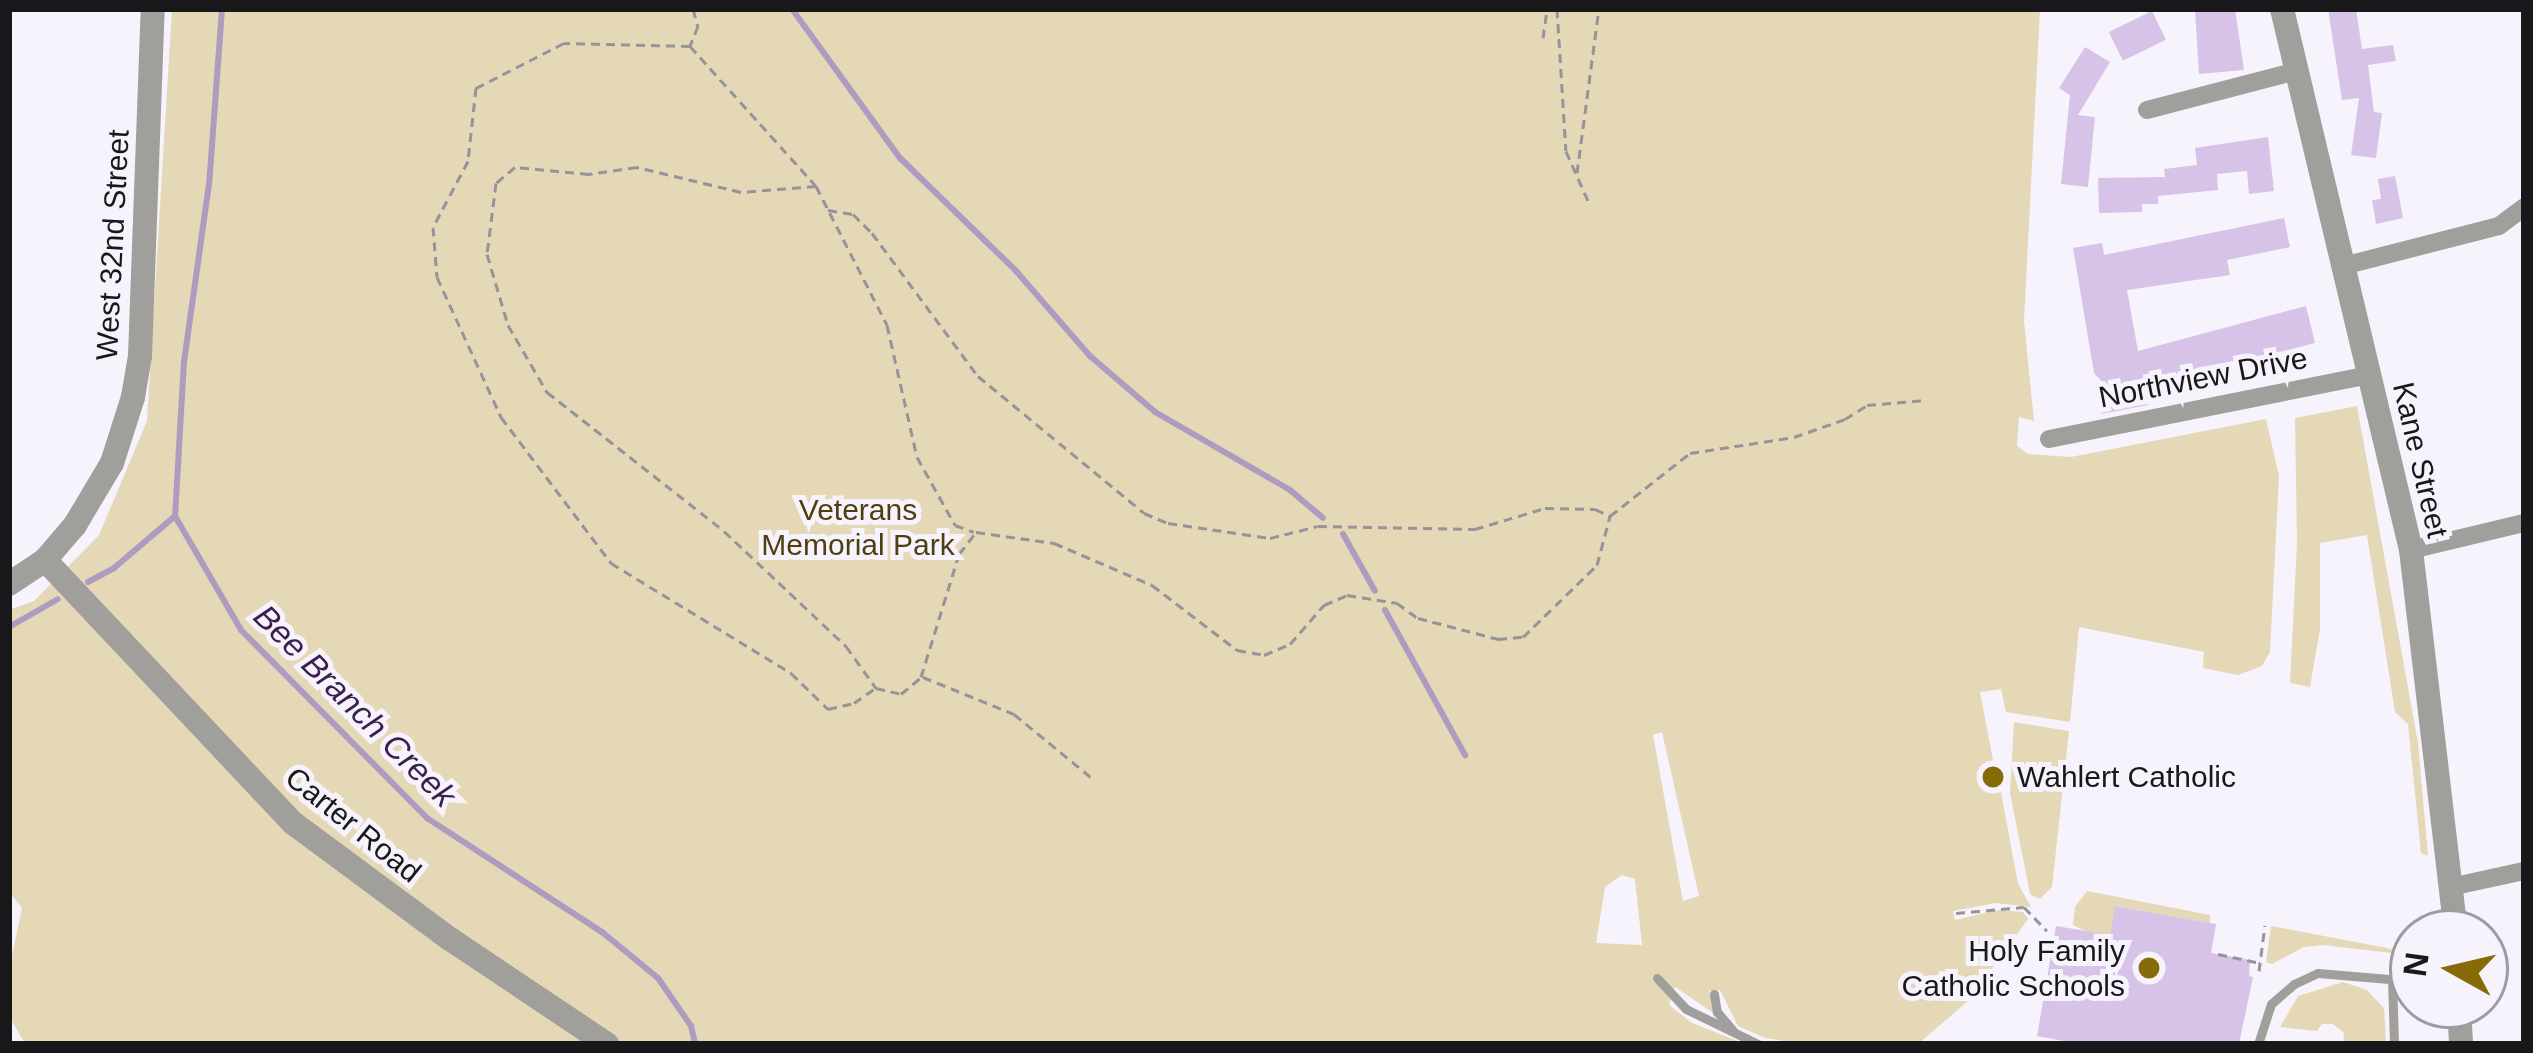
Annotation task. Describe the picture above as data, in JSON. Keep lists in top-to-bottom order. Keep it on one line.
{"streets":{"street":["West 32nd Street","Northview Drive","Kane Street","Carter Road"]},"crossings":[["West 32nd Street","Carter Road"],["Northview Drive","Kane Street"]],"water":["Bee Branch Creek"],"parks":["Veterans Memorial Park"],"places":["Wahlert Catholic","Holy Family Catholic Schools"],"north":"left"}
